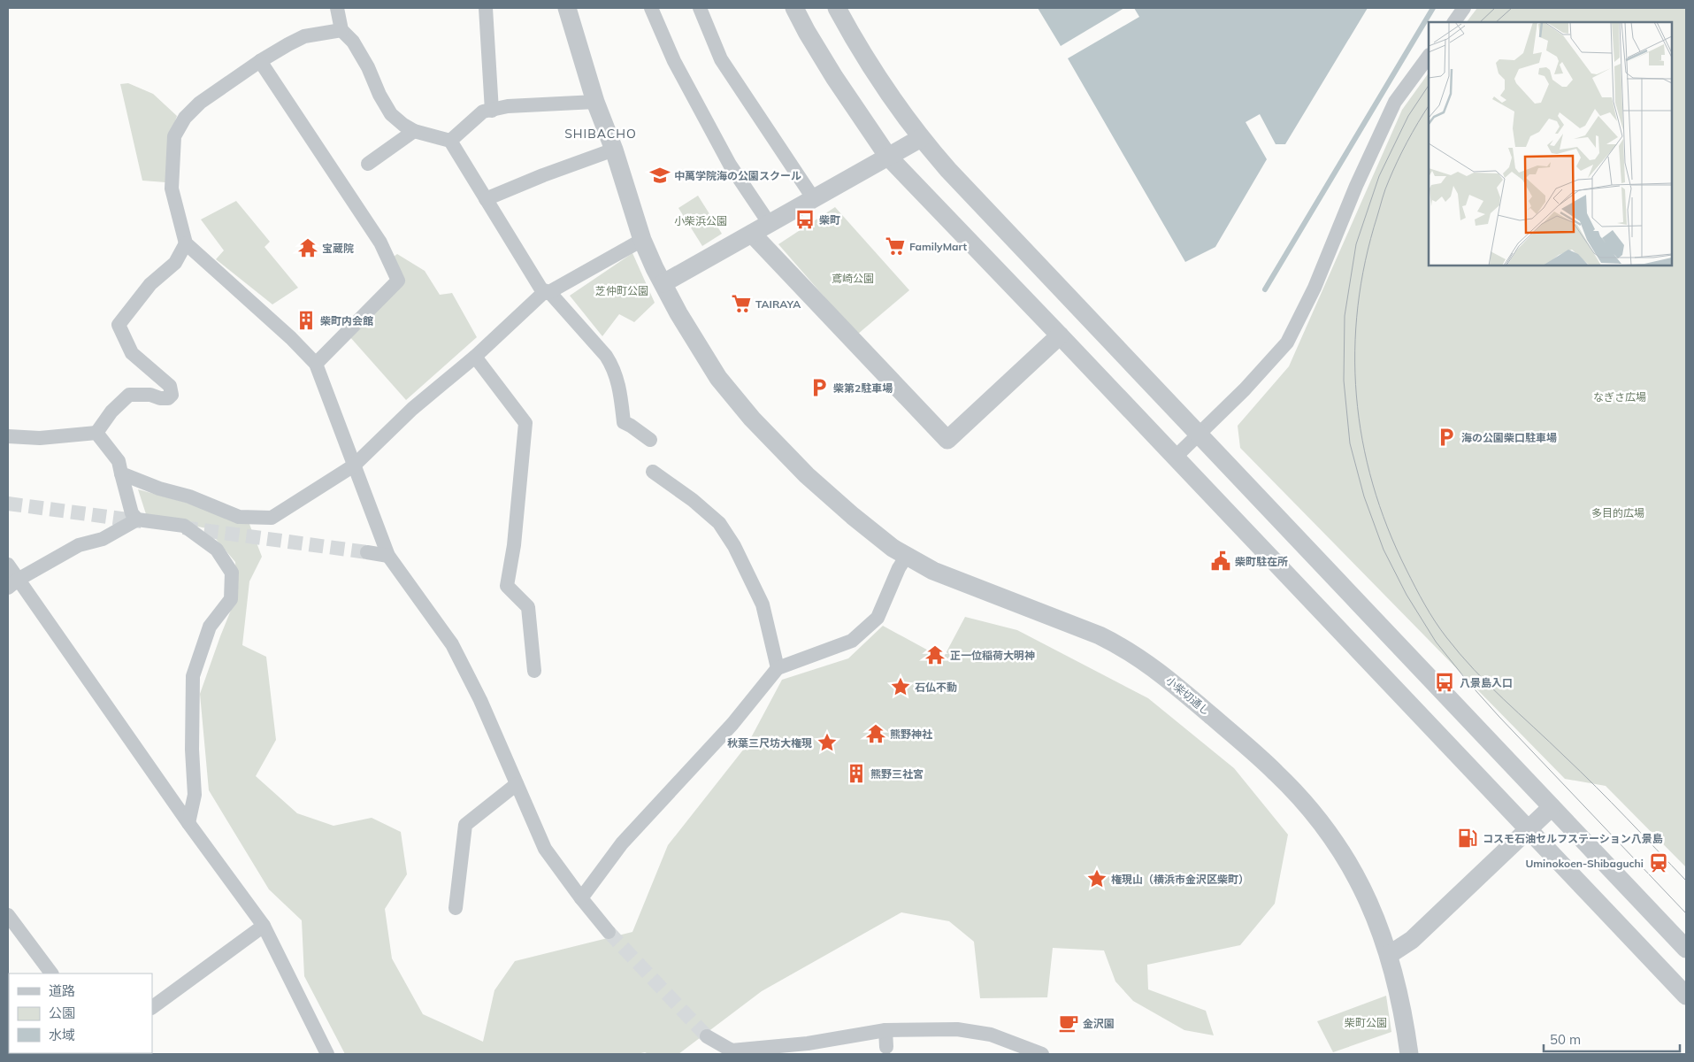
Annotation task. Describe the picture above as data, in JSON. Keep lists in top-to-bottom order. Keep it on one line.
{"streets":{"street":["小柴切通し"]},"districts":["SHIBACHO"],"parks":["小柴浜公園","鳶崎公園","芝仲町公園","なぎさ広場","多目的広場","柴町公園"],"places":{"school or university":["中萬学院海の公園スクール"],"bus stop":["柴町","八景島入口"],"supermarket":["FamilyMart","TAIRAYA"],"temple":["宝蔵院","正一位稲荷大明神","熊野神社"],"building":["柴町内会館","熊野三社宮"],"parking":["柴第2駐車場","海の公園柴口駐車場"],"public building":["柴町駐在所"],"place":["石仏不動","秋葉三尺坊大権現","権現山（横浜市金沢区柴町）"],"fuel station":["コスモ石油セルフステーション八景島"],"station":["Uminokoen-Shibaguchi"],"cafe":["金沢園"]},"legend":["道路","公園","水域"],"scale_bar":"50 m"}
